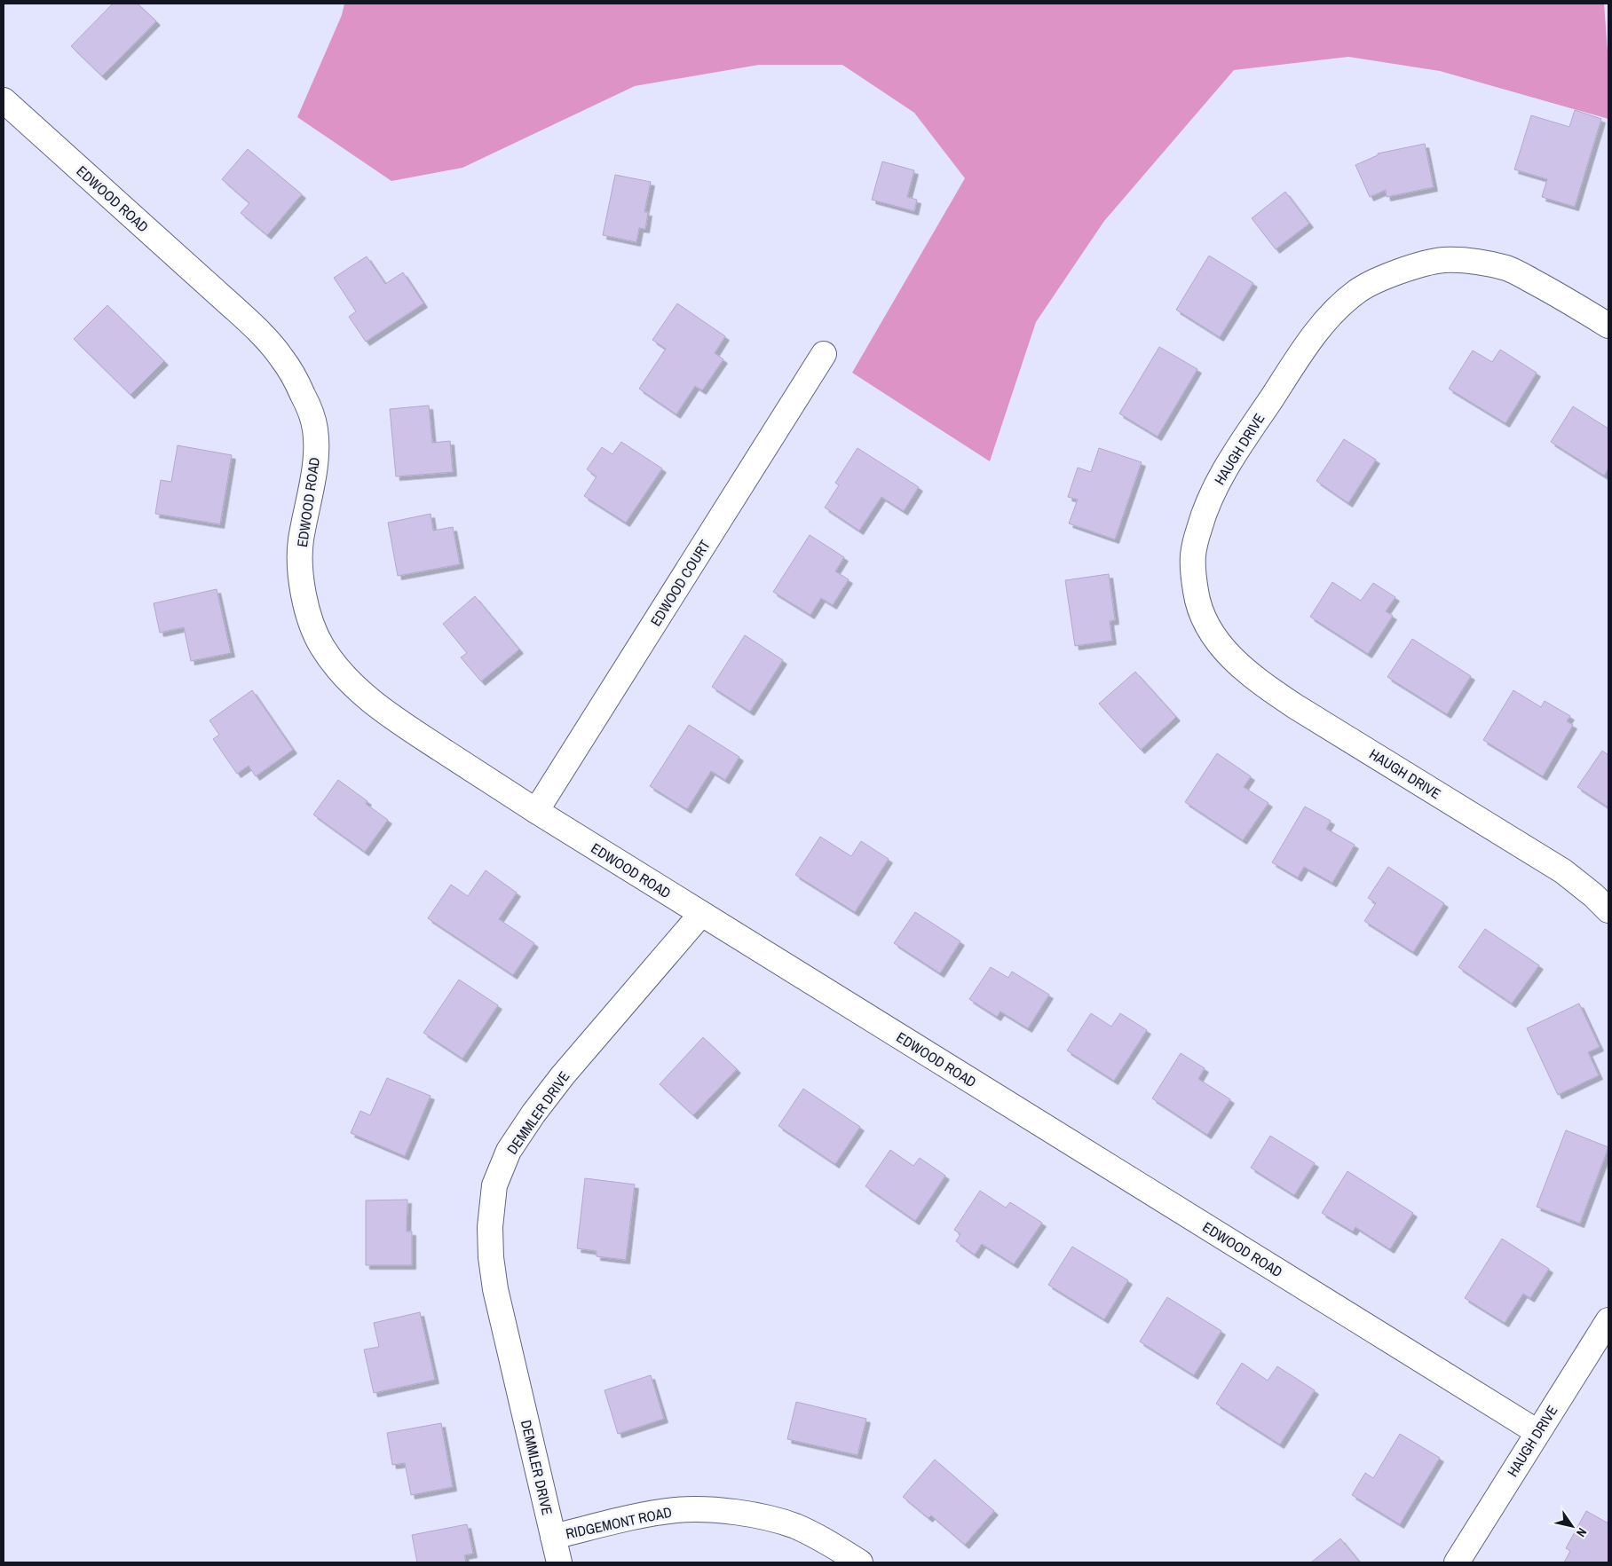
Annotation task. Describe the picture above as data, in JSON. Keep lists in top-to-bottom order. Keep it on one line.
{"streets":{"street":["EDWOOD ROAD","HAUGH DRIVE","EDWOOD COURT","DEMMLER DRIVE","RIDGEMONT ROAD"]},"crossings":[["EDWOOD ROAD","HAUGH DRIVE"],["EDWOOD ROAD","EDWOOD COURT"],["EDWOOD ROAD","DEMMLER DRIVE"],["DEMMLER DRIVE","RIDGEMONT ROAD"]],"north":"bottom right"}
